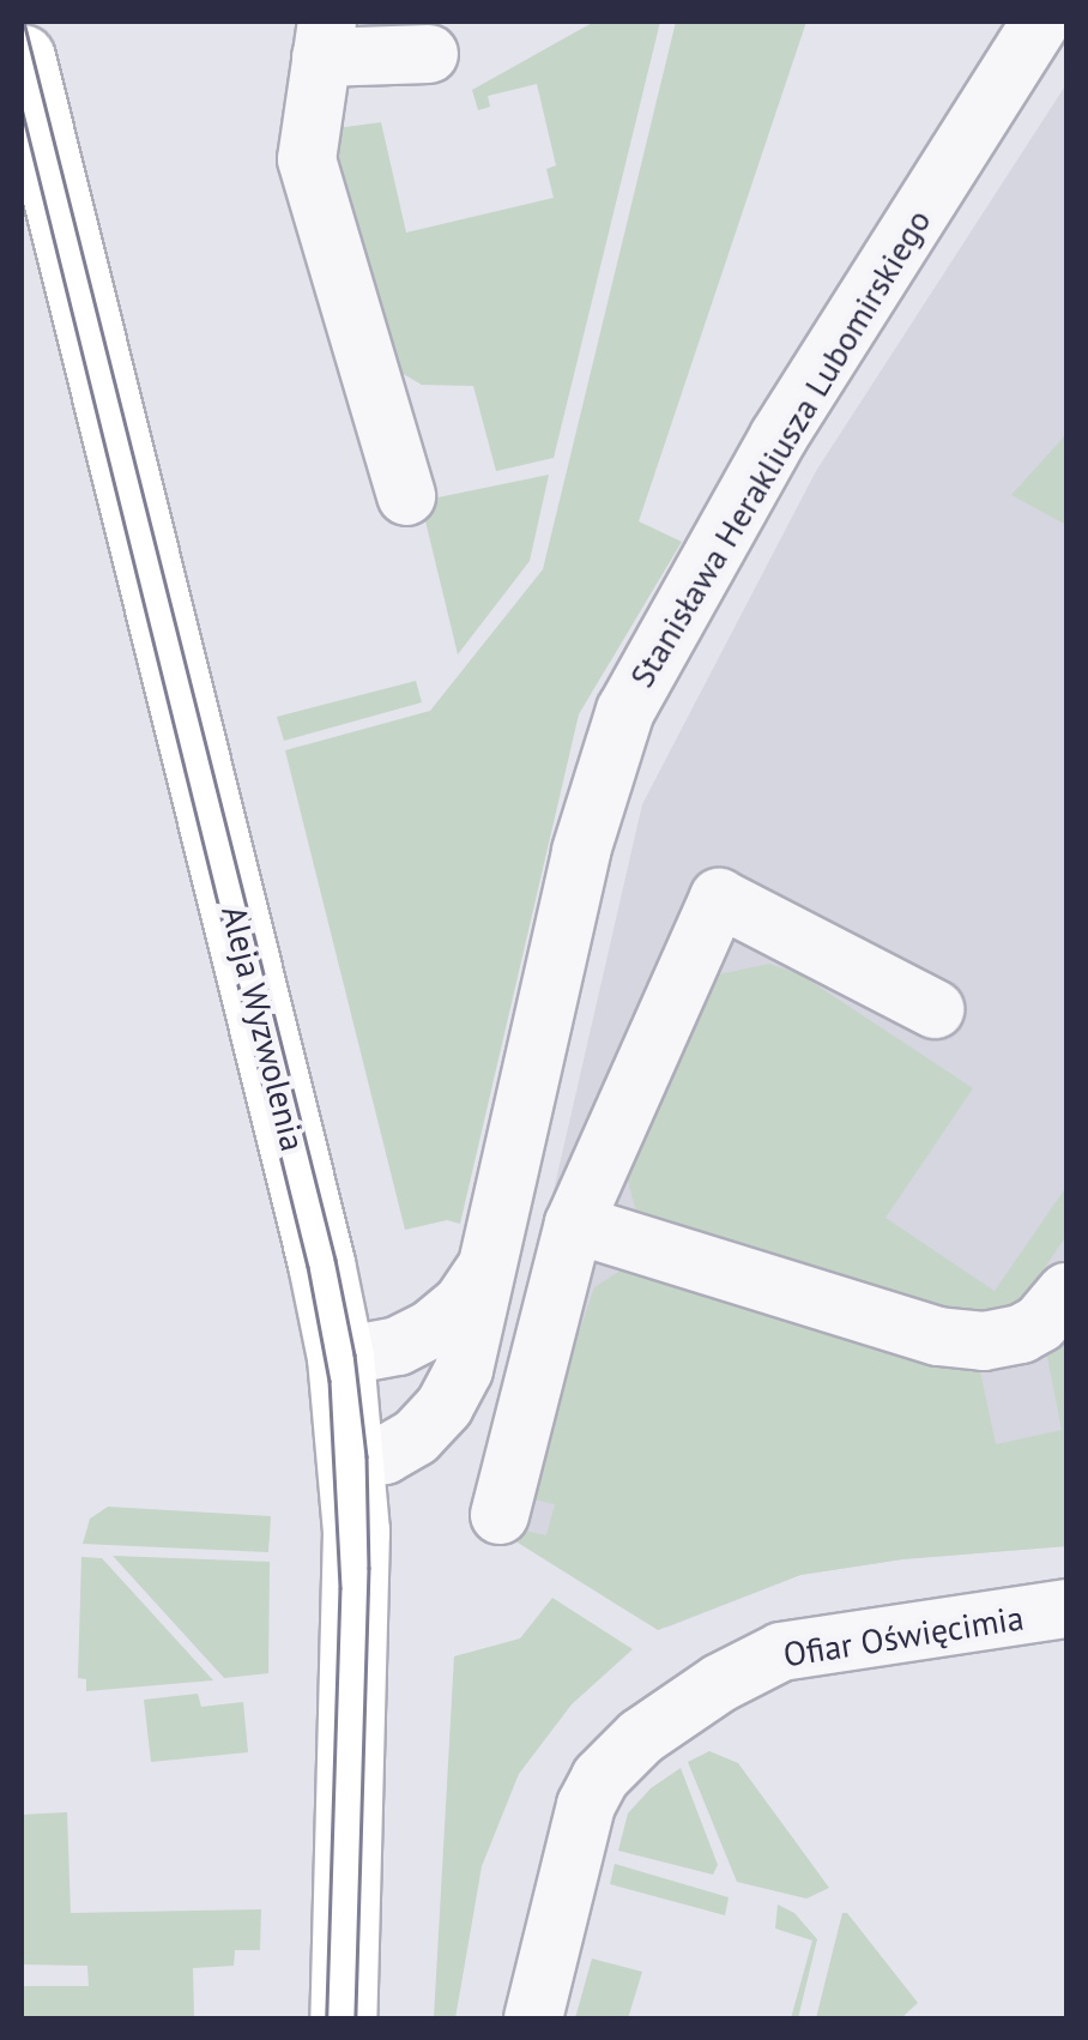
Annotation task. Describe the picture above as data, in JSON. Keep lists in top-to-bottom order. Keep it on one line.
{"streets":{"street":["Stanisława Herakliusza Lubomirskiego","Aleja Wyzwolenia","Ofiar Oświęcimia"]},"crossings":[["Stanisława Herakliusza Lubomirskiego","Aleja Wyzwolenia"]]}
